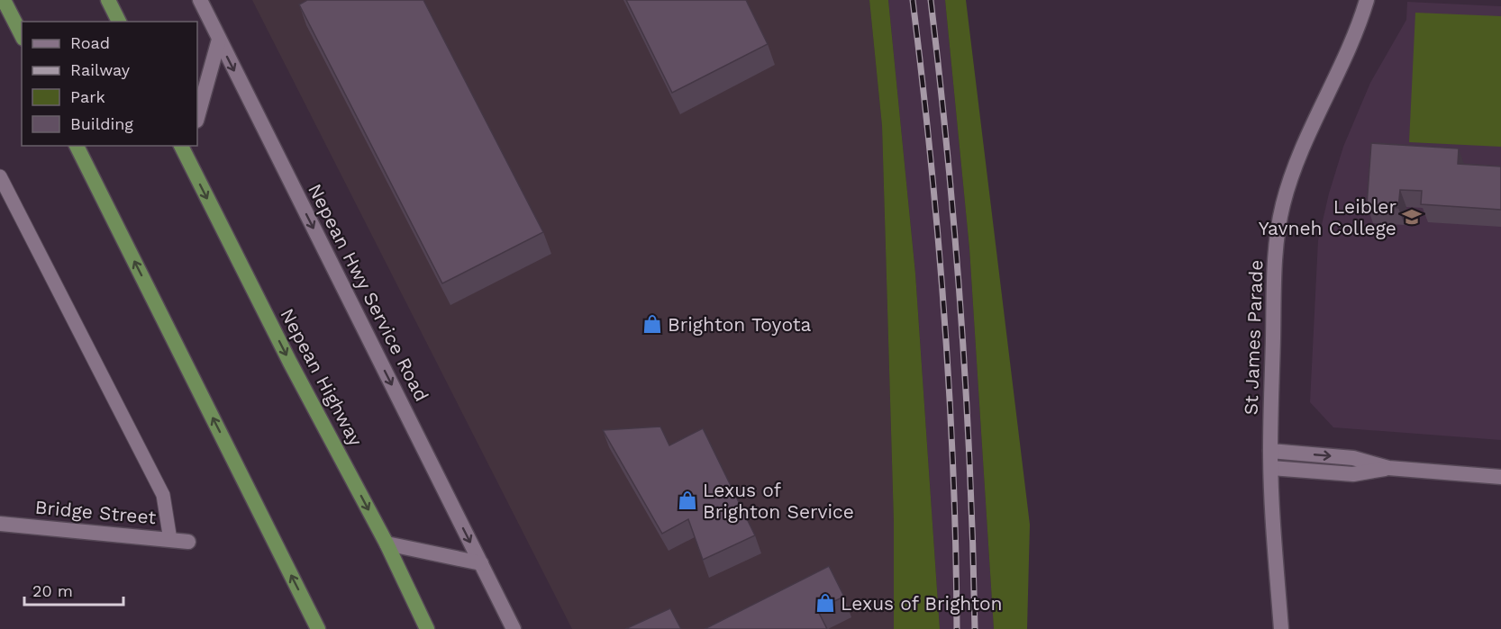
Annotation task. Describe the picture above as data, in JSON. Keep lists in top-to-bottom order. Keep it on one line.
{"streets":{"highway":["Nepean Highway"],"street":["Nepean Hwy Service Road","St James Parade","Bridge Street"]},"one_way":["Nepean Hwy Service Road"],"places":{"school or university":["Leibler Yavneh College"],"shop":["Brighton Toyota","Lexus of Brighton Service","Lexus of Brighton"]},"legend":["Road","Railway","Park","Building"],"scale_bar":"20 m"}
